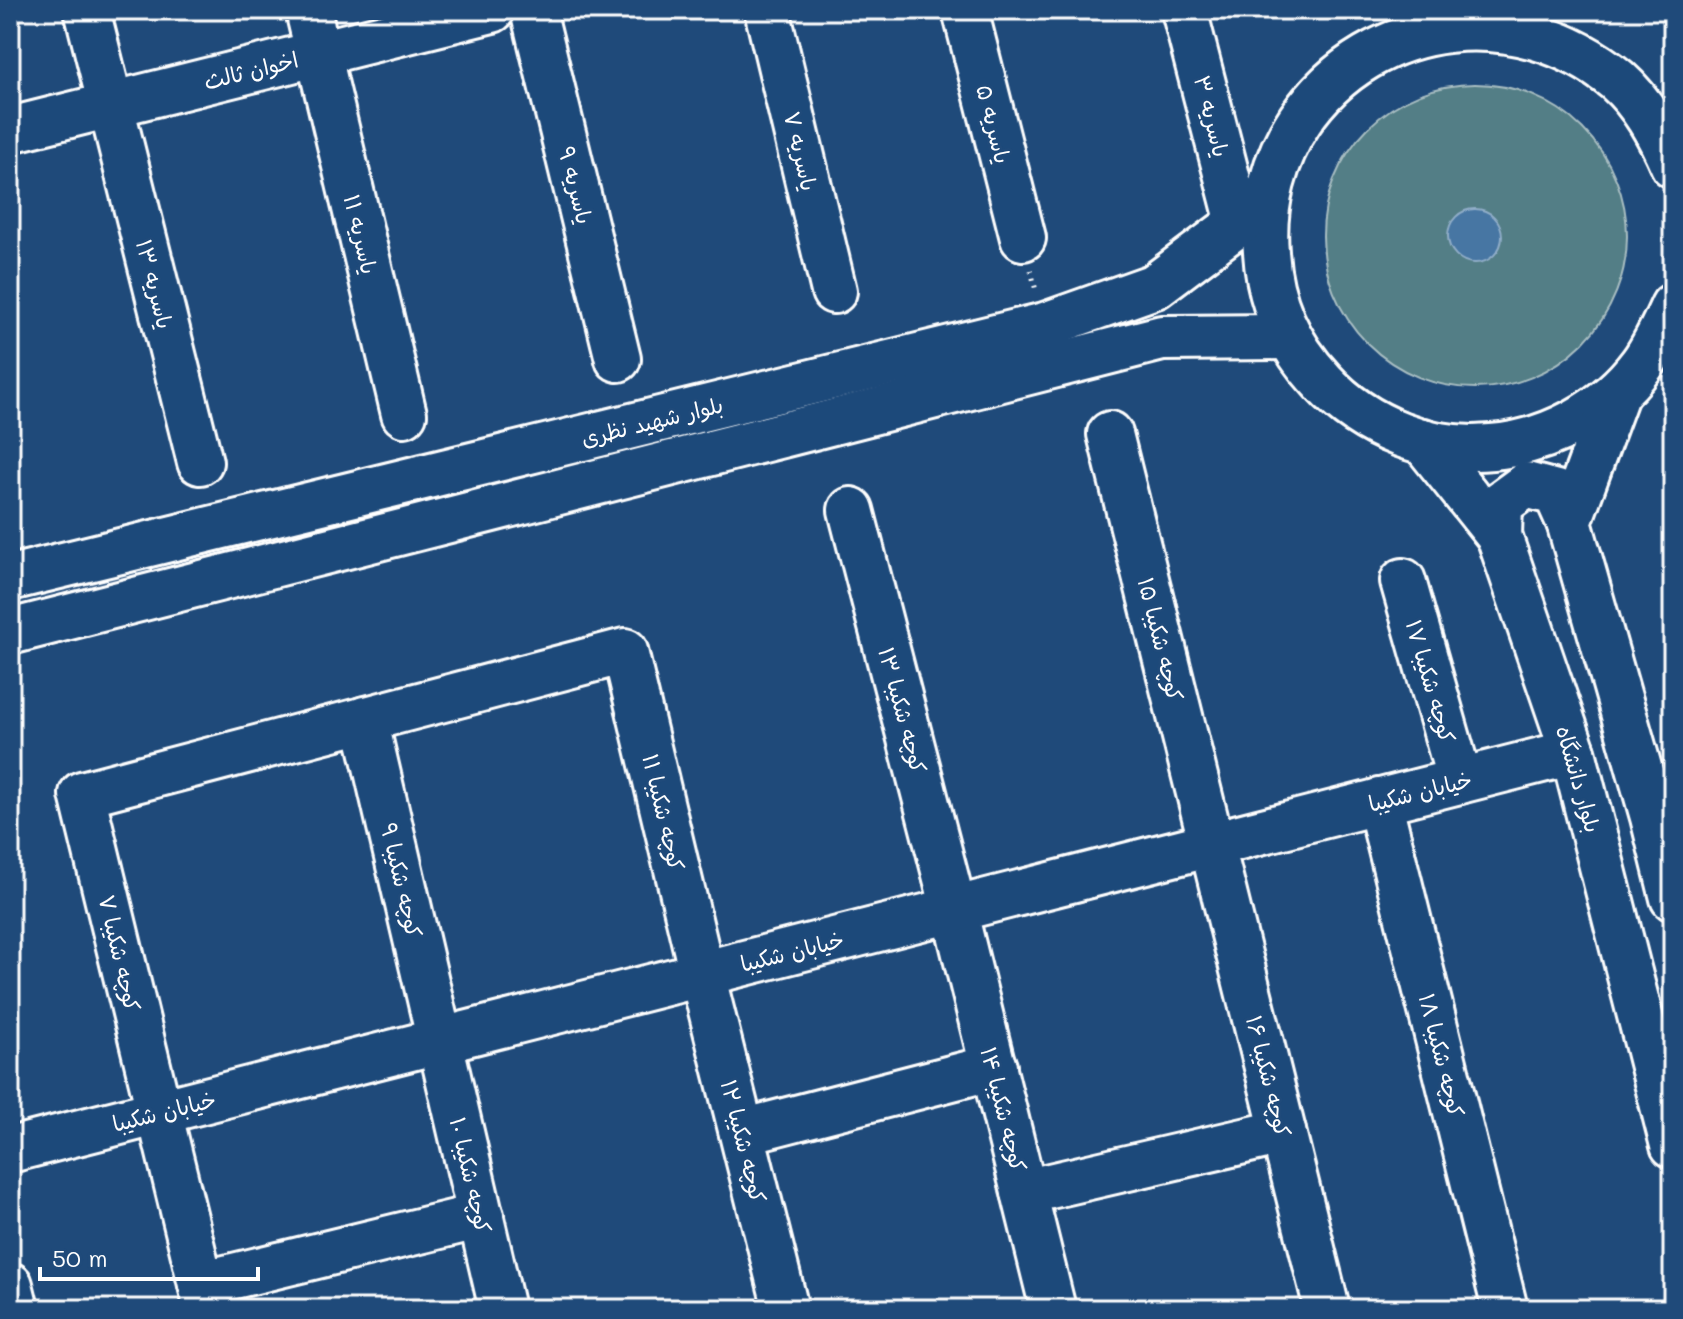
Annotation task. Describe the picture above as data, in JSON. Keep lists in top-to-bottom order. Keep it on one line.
{"streets":{"street":["اخوان ثالث","یاسریه ۳","یاسریه ۵","یاسریه ۷","یاسریه ۹","یاسریه ۱۱","یاسریه ۱۳","بلوار شهید نظری","کوچه شکیبا ۱۵","کوچه شکیبا ۱۷","کوچه شکیبا ۱۳","بلوار دانشگاه","خیابان شکیبا","کوچه شکیبا ۱۱","کوچه شکیبا ۹","کوچه شکیبا ۷","کوچه شکیبا ۱۸","کوچه شکیبا ۱۶","کوچه شکیبا ۱۴","کوچه شکیبا ۱۲","کوچه شکیبا ۱۰"]},"crossings":[["اخوان ثالث","یاسریه ۱۱"],["اخوان ثالث","یاسریه ۱۳"],["یاسریه ۳","بلوار شهید نظری"],["کوچه شکیبا ۱۵","خیابان شکیبا"],["کوچه شکیبا ۱۵","کوچه شکیبا ۱۶"],["کوچه شکیبا ۱۷","خیابان شکیبا"],["کوچه شکیبا ۱۳","خیابان شکیبا"],["کوچه شکیبا ۱۳","کوچه شکیبا ۱۴"],["بلوار دانشگاه","خیابان شکیبا"],["خیابان شکیبا","کوچه شکیبا ۱۱"],["خیابان شکیبا","کوچه شکیبا ۹"],["خیابان شکیبا","کوچه شکیبا ۷"],["خیابان شکیبا","کوچه شکیبا ۱۸"],["خیابان شکیبا","کوچه شکیبا ۱۶"],["خیابان شکیبا","کوچه شکیبا ۱۴"],["خیابان شکیبا","کوچه شکیبا ۱۲"],["خیابان شکیبا","کوچه شکیبا ۱۰"],["کوچه شکیبا ۱۱","کوچه شکیبا ۹"],["کوچه شکیبا ۱۱","کوچه شکیبا ۷"],["کوچه شکیبا ۱۱","کوچه شکیبا ۱۲"],["کوچه شکیبا ۹","کوچه شکیبا ۷"],["کوچه شکیبا ۹","کوچه شکیبا ۱۰"]],"scale_bar":"50 m"}
